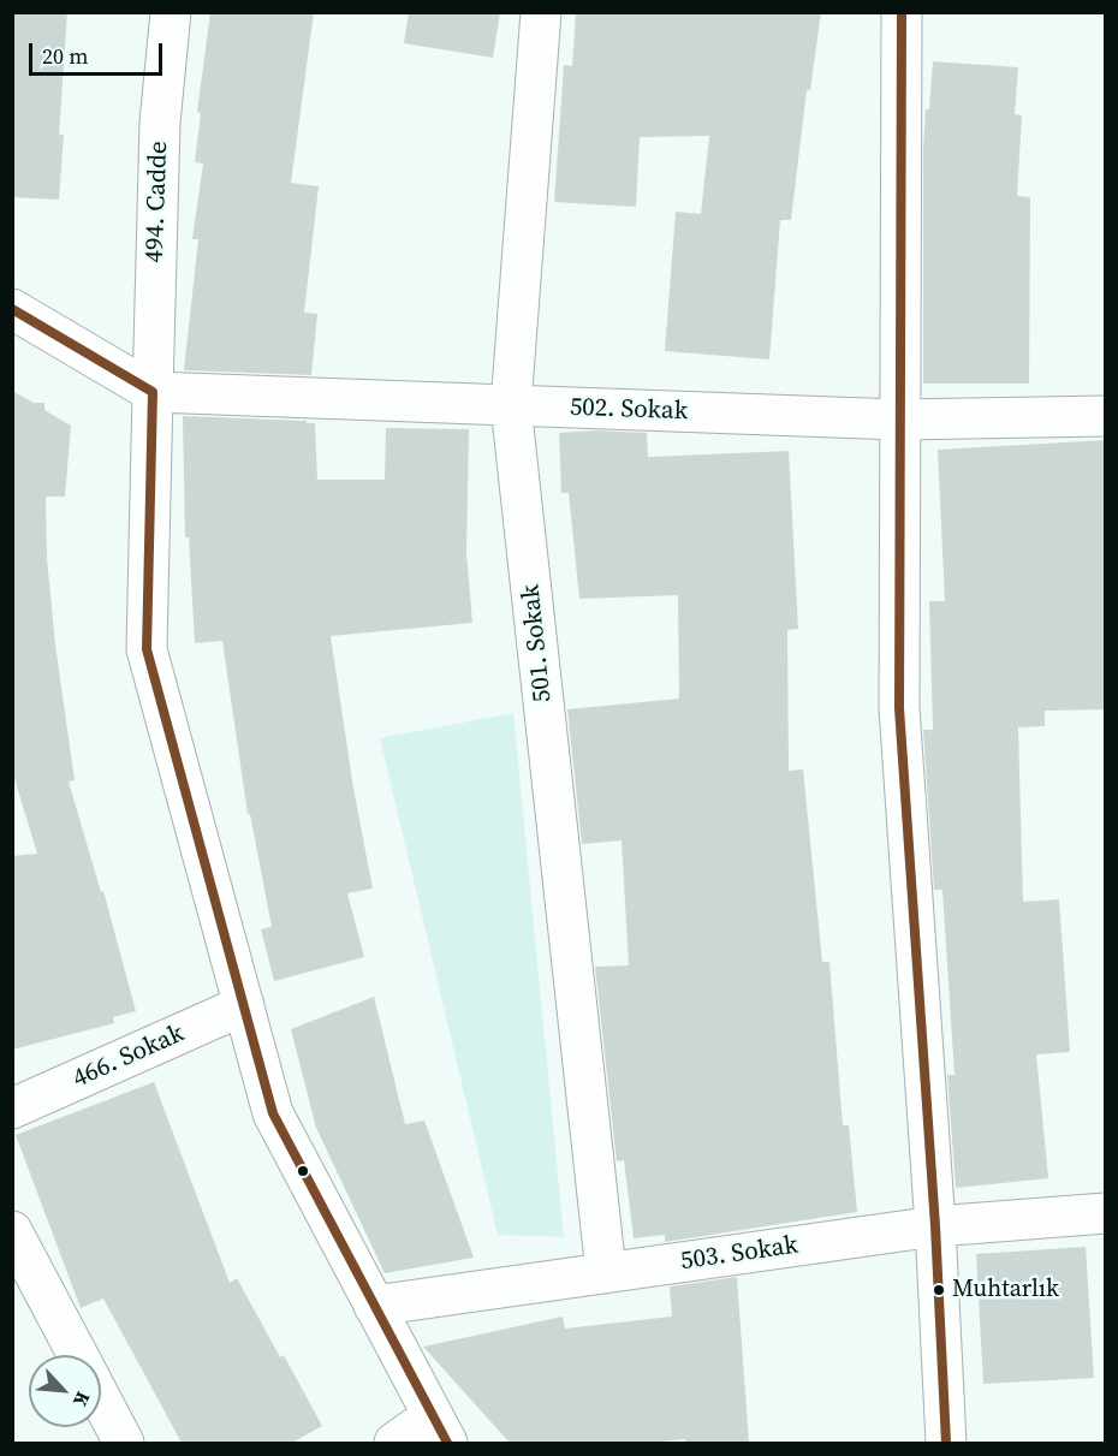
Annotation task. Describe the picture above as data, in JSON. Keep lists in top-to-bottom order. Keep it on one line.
{"streets":{"street":["494. Cadde","502. Sokak","501. Sokak","466. Sokak","503. Sokak"]},"crossings":[["494. Cadde","502. Sokak"],["494. Cadde","466. Sokak"],["494. Cadde","503. Sokak"],["502. Sokak","501. Sokak"],["501. Sokak","503. Sokak"]],"places":["Muhtarlık"],"scale_bar":"20 m","north":"bottom right"}
